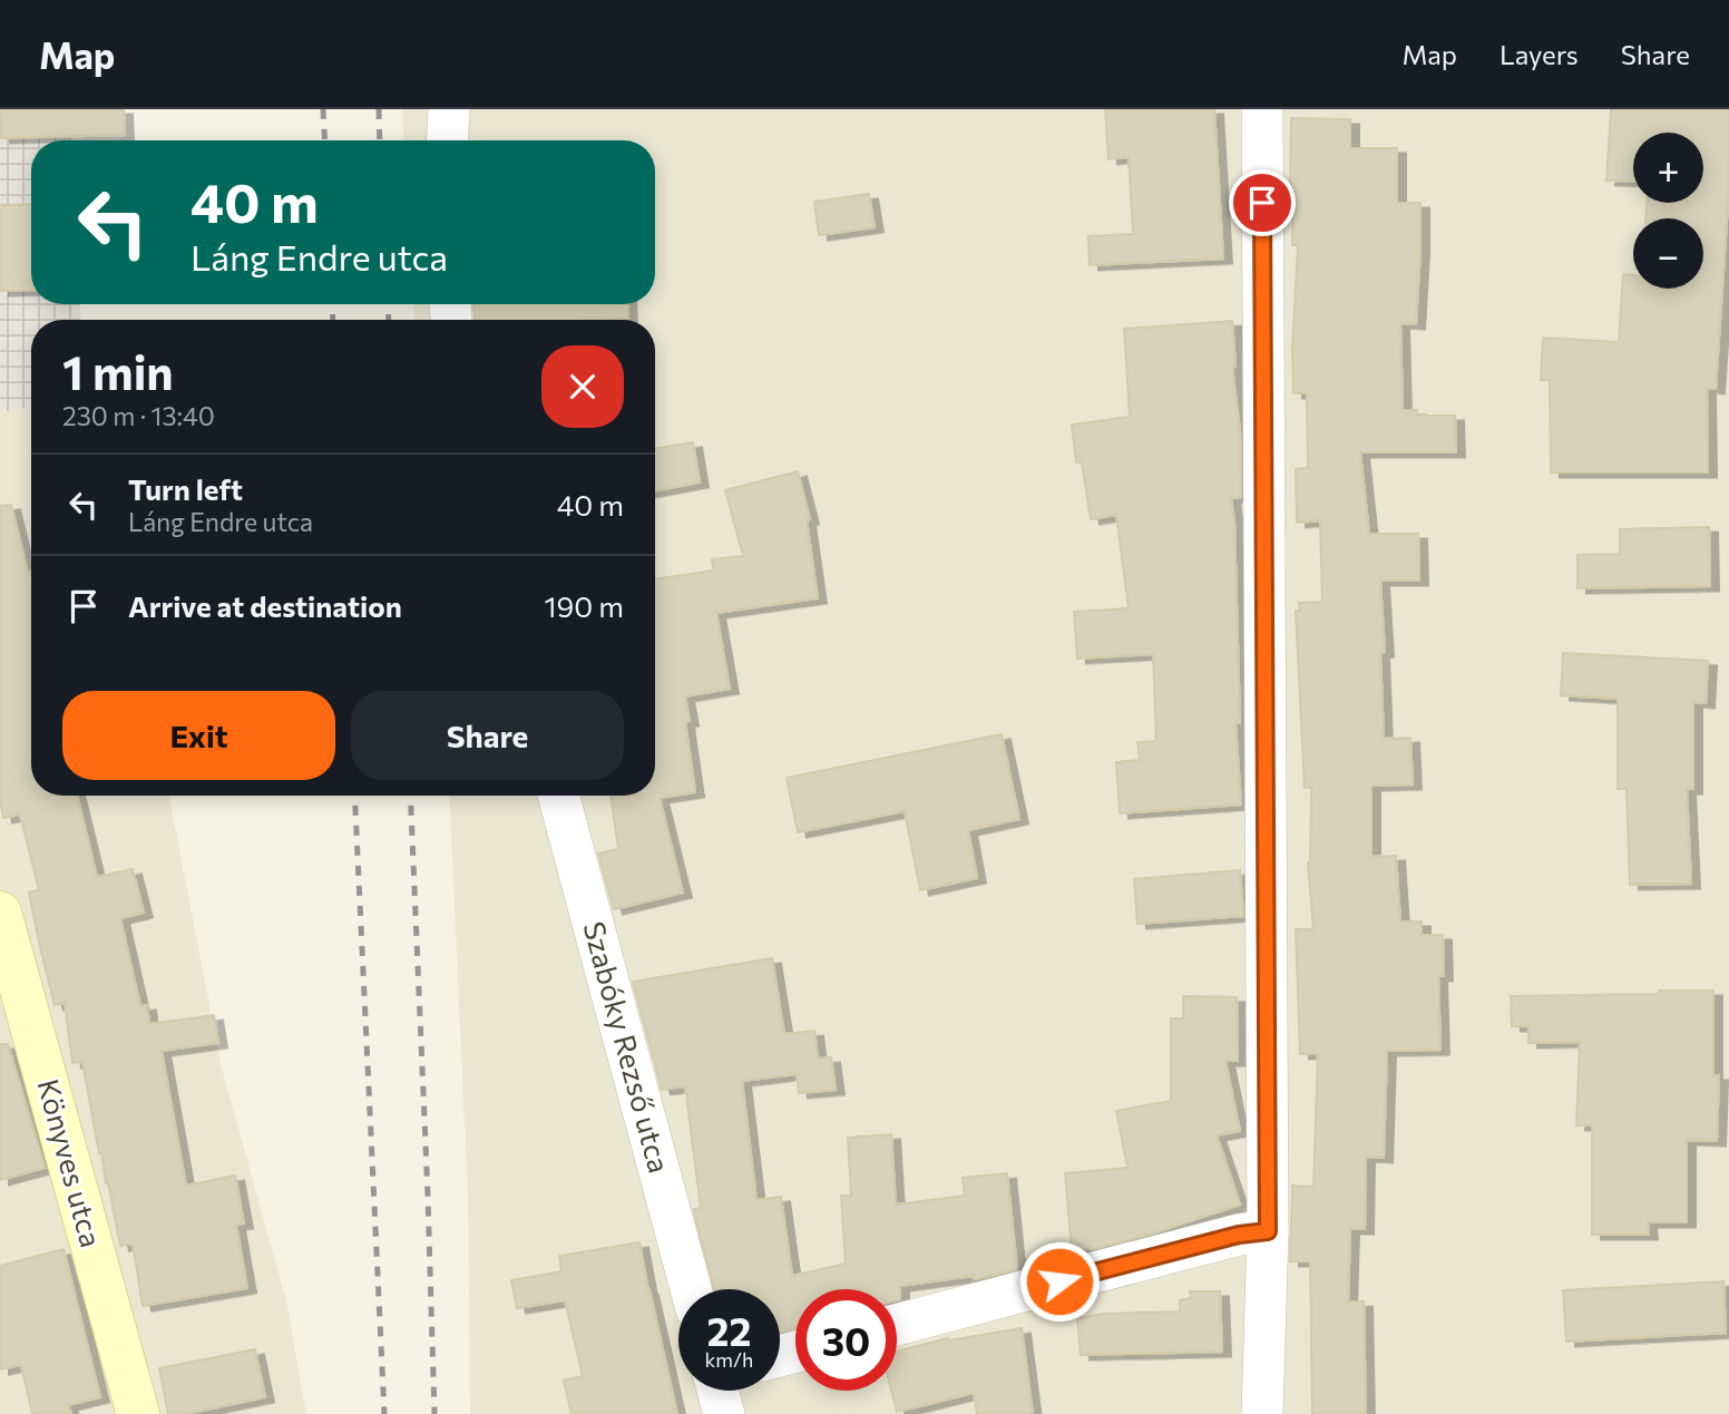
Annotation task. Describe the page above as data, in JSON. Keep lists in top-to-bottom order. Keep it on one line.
{"streets":{"main road":["Könyves utca"],"street":["Szabóky Rezső utca"]},"page":{"header":"Map","nav":["Map","Layers","Share"],"map_buttons":["+","−"],"turn":["40 m","Láng Endre utca"],"heading":["1 min","230 m · 13:40"],"list":[{"name":"Turn left","note":"Láng Endre utca","value":"40 m"},{"name":"Arrive at destination","value":"190 m"}],"buttons":["Exit","Share"],"speed":"22 km/h","limit":"30"}}
